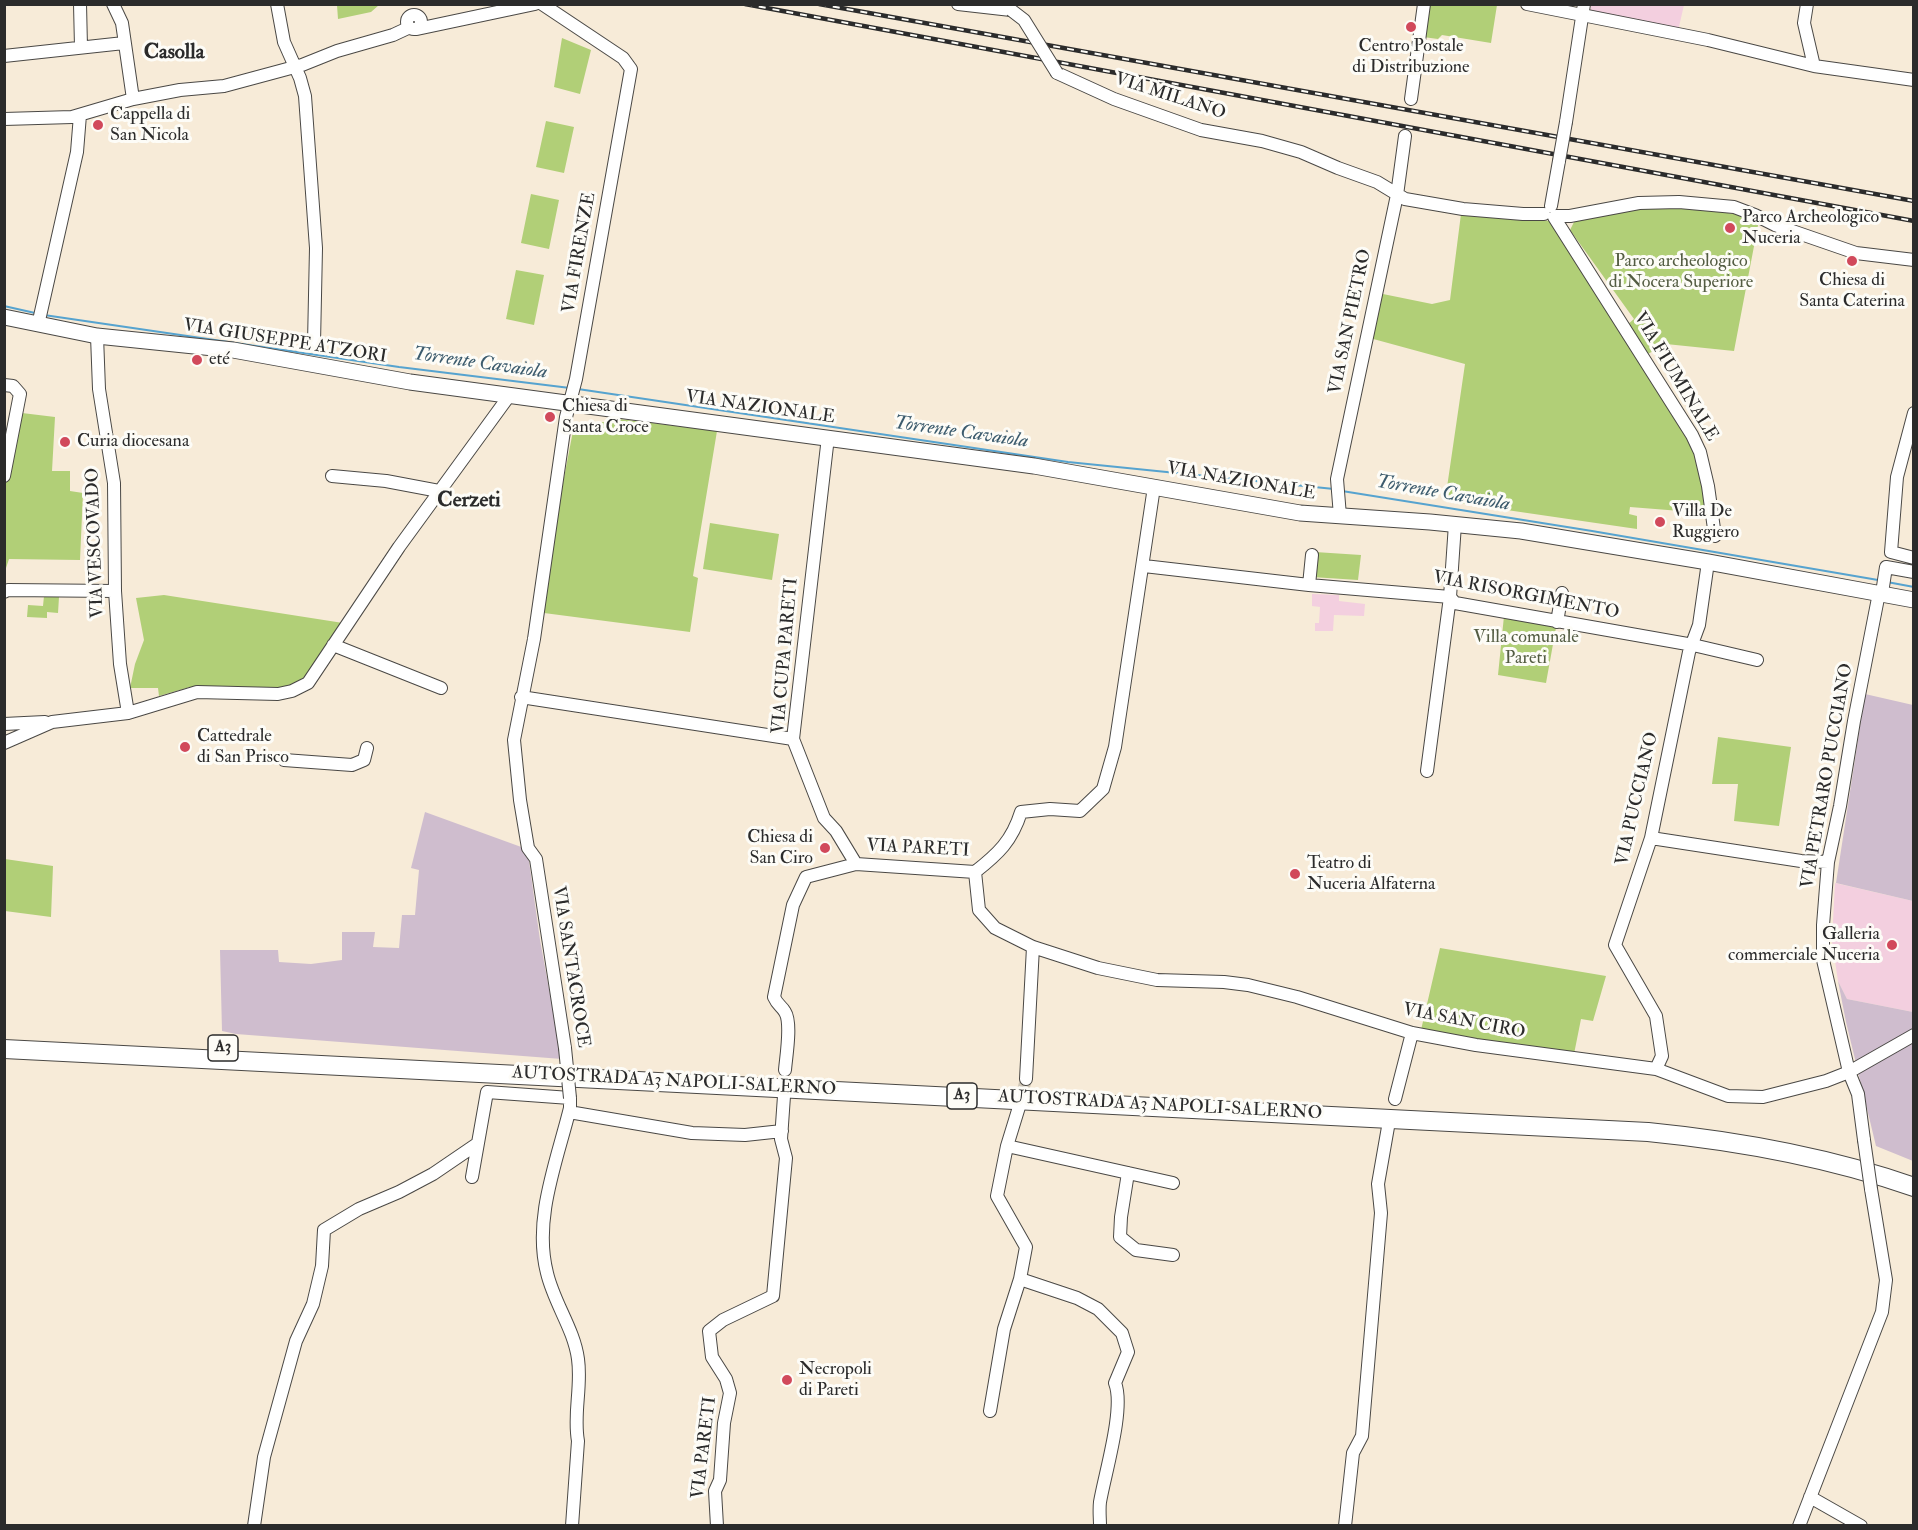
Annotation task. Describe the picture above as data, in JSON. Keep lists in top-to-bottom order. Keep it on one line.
{"streets":{"highway":["A3","AUTOSTRADA A3 NAPOLI-SALERNO"],"main road":["VIA GIUSEPPE ATZORI","VIA NAZIONALE"],"street":["VIA MILANO","VIA FIRENZE","VIA SAN PIETRO","VIA FIUMINALE","VIA VESCOVADO","VIA RISORGIMENTO","VIA CUPA PARETI","VIA PETRARO PUCCIANO","VIA PUCCIANO","VIA PARETI","VIA SANTACROCE","VIA SAN CIRO"]},"crossings":[["VIA MILANO","VIA SAN PIETRO"],["VIA MILANO","VIA FIUMINALE"],["VIA FIRENZE","VIA GIUSEPPE ATZORI"],["VIA FIRENZE","VIA NAZIONALE"],["VIA FIRENZE","VIA SANTACROCE"],["VIA SAN PIETRO","VIA NAZIONALE"],["VIA GIUSEPPE ATZORI","VIA NAZIONALE"],["VIA GIUSEPPE ATZORI","VIA VESCOVADO"],["VIA GIUSEPPE ATZORI","VIA SANTACROCE"],["VIA NAZIONALE","VIA CUPA PARETI"],["VIA NAZIONALE","VIA PETRARO PUCCIANO"],["VIA NAZIONALE","VIA PUCCIANO"],["VIA NAZIONALE","VIA PARETI"],["VIA NAZIONALE","VIA SANTACROCE"],["VIA RISORGIMENTO","VIA PUCCIANO"],["VIA RISORGIMENTO","VIA PARETI"],["VIA CUPA PARETI","VIA PARETI"],["VIA PETRARO PUCCIANO","VIA SAN CIRO"],["VIA PUCCIANO","VIA SAN CIRO"],["VIA PARETI","VIA SAN CIRO"]],"districts":["Casolla","Cerzeti"],"water":["Torrente Cavaiola"],"parks":["Parco archeologico di Nocera Superiore","Villa comunale Pareti"],"places":["Centro Postale di Distribuzione","Cappella di San Nicola","Parco Archeologico Nuceria","Chiesa di Santa Caterina","eté","Chiesa di Santa Croce","Curia diocesana","Villa De Ruggiero","Cattedrale di San Prisco","Chiesa di San Ciro","Teatro di Nuceria Alfaterna","Galleria commerciale Nuceria","Necropoli di Pareti"]}
